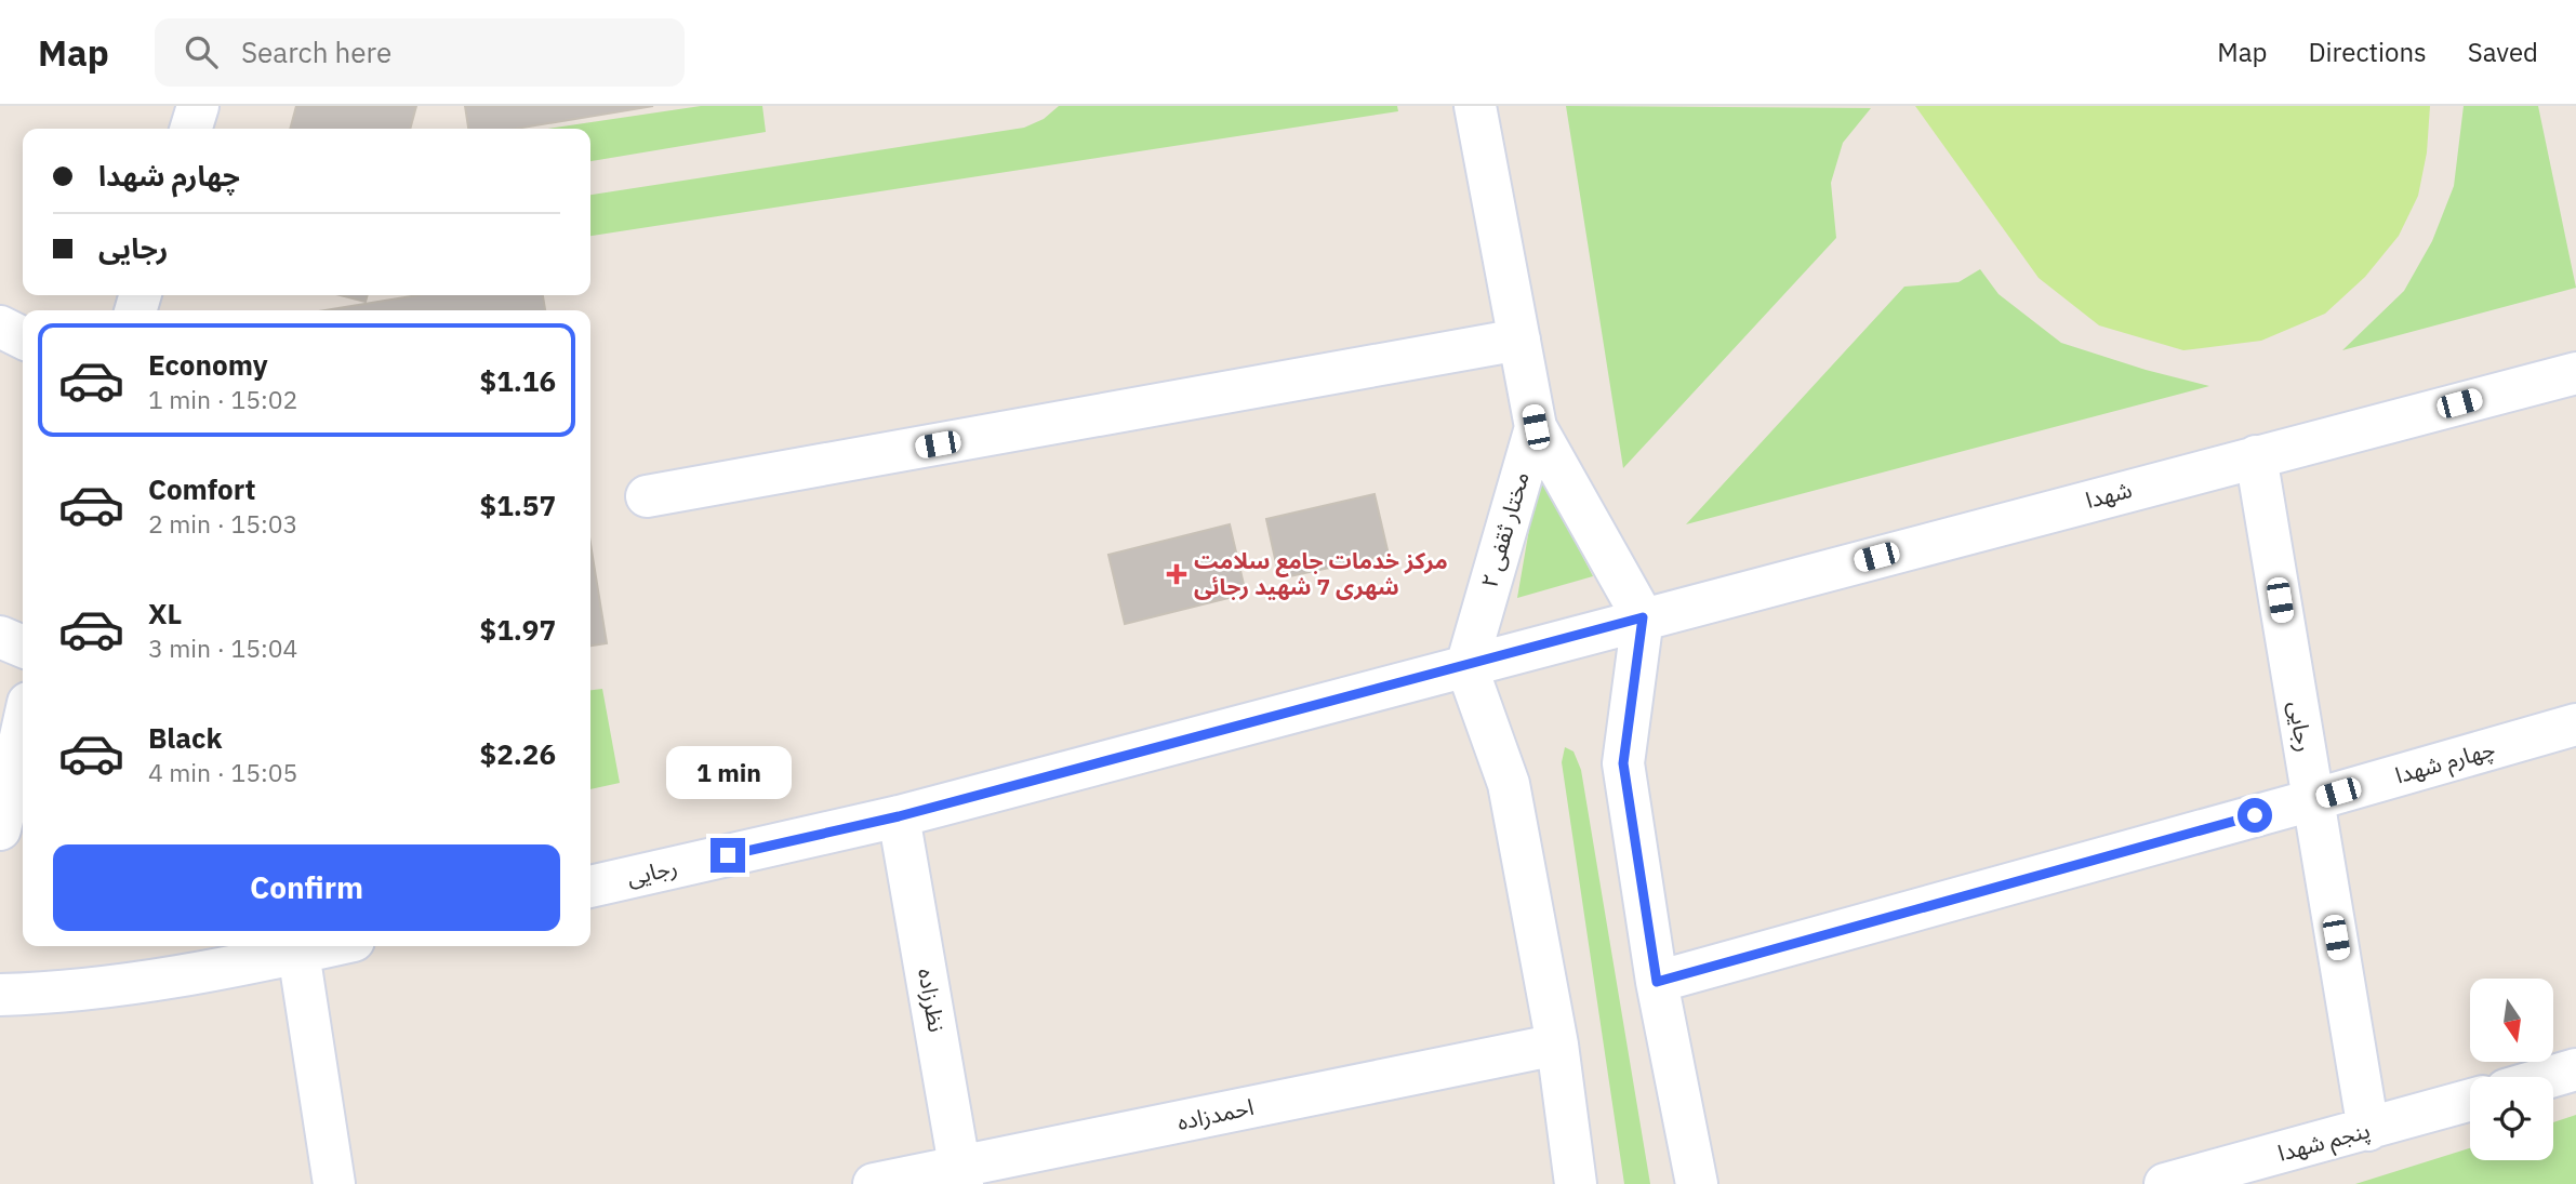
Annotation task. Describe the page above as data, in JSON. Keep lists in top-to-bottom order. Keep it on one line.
{"streets":{"street":["شهدا","مختار ثقفی ۲","رجایی","چهارم شهدا","نظرزاده","احمدزاده","پنجم شهدا"]},"crossings":[["شهدا","مختار ثقفی ۲"],["شهدا","رجایی"],["مختار ثقفی ۲","رجایی"],["رجایی","چهارم شهدا"],["رجایی","نظرزاده"],["رجایی","پنجم شهدا"],["نظرزاده","احمدزاده"]],"places":{"health":["مرکز خدمات جامع سلامت شهری 7 شهید رجائی"]},"north":"bottom","page":{"header":"Map","search":"Search here","nav":["Map","Directions","Saved"],"banner":["چهارم شهدا","رجایی"],"list":[{"name":"Economy","note":"1 min · 15:02","value":"$1.16"},{"name":"Comfort","note":"2 min · 15:03","value":"$1.57"},{"name":"XL","note":"3 min · 15:04","value":"$1.97"},{"name":"Black","note":"4 min · 15:05","value":"$2.26"}],"bubble":"1 min","buttons":"Confirm"}}
